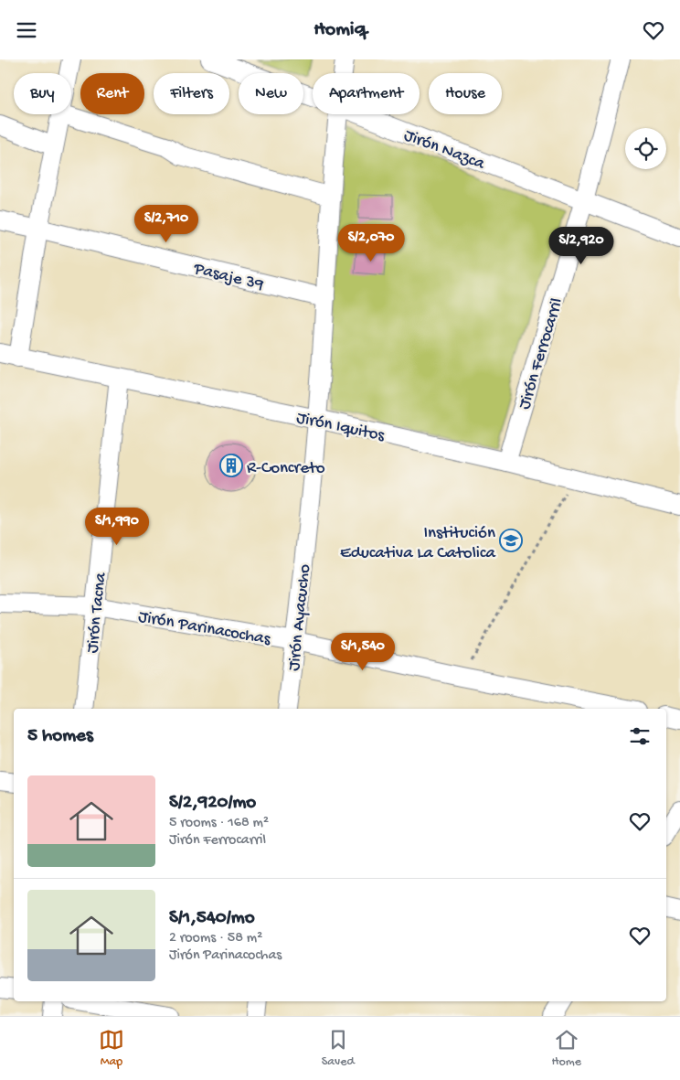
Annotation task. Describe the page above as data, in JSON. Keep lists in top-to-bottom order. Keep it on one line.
{"streets":{"street":["Jirón Nazca","Pasaje 39","Jirón Ferrocarril","Jirón Iquitos","Jirón Tacna","Jirón Ayacucho","Jirón Parinacochas"]},"crossings":[["Jirón Nazca","Jirón Ferrocarril"],["Pasaje 39","Jirón Ayacucho"],["Jirón Ferrocarril","Jirón Iquitos"],["Jirón Iquitos","Jirón Tacna"],["Jirón Iquitos","Jirón Ayacucho"],["Jirón Tacna","Jirón Parinacochas"],["Jirón Ayacucho","Jirón Parinacochas"]],"places":{"building":["R-Concreto"],"school or university":["Institución Educativa La Catolica"]},"page":{"header":"Homiq","chip":["Buy","Rent","Filters","New","Apartment","House"],"price":["S/2,710","S/2,070","S/2,920","S/1,990","S/1,540"],"heading":"5 homes","list":[{"name":"S/2,920/mo","note":"5 rooms · 168 m² · Jirón Ferrocarril"},{"name":"S/1,540/mo","note":"2 rooms · 58 m² · Jirón Parinacochas"}],"tabs":["Map","Saved","Home"]}}
